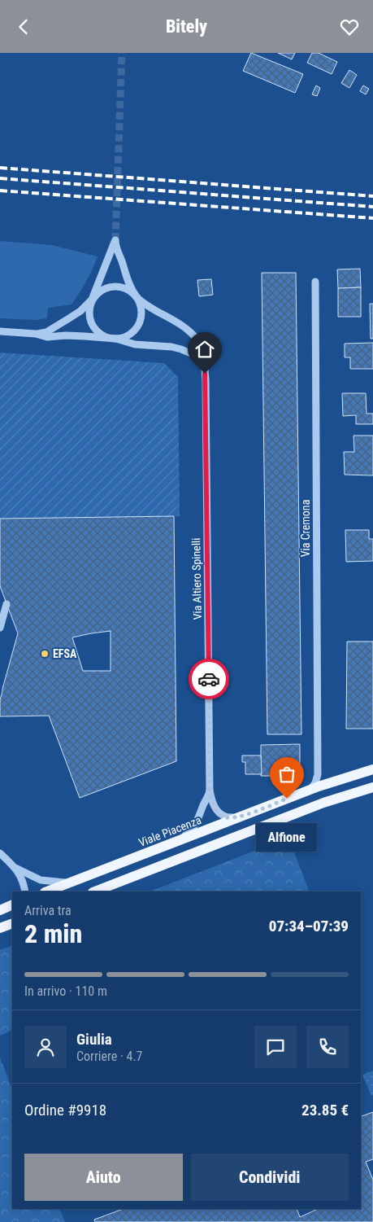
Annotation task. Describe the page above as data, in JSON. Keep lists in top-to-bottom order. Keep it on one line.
{"streets":{"main road":["Viale Piacenza"],"street":["Via Cremona","Via Altiero Spinelli"]},"crossings":[["Via Altiero Spinelli","Viale Piacenza"]],"places":["EFSA","Alfione"],"page":{"header":"Bitely","bubble":"Alfione","heading":["2 min","Arriva tra","07:34–07:39"],"panel":["Giulia","Corriere · 4.7","Ordine #9918","23.85 €"],"bar":"In arrivo · 110 m","buttons":["Aiuto","Condividi"]}}
